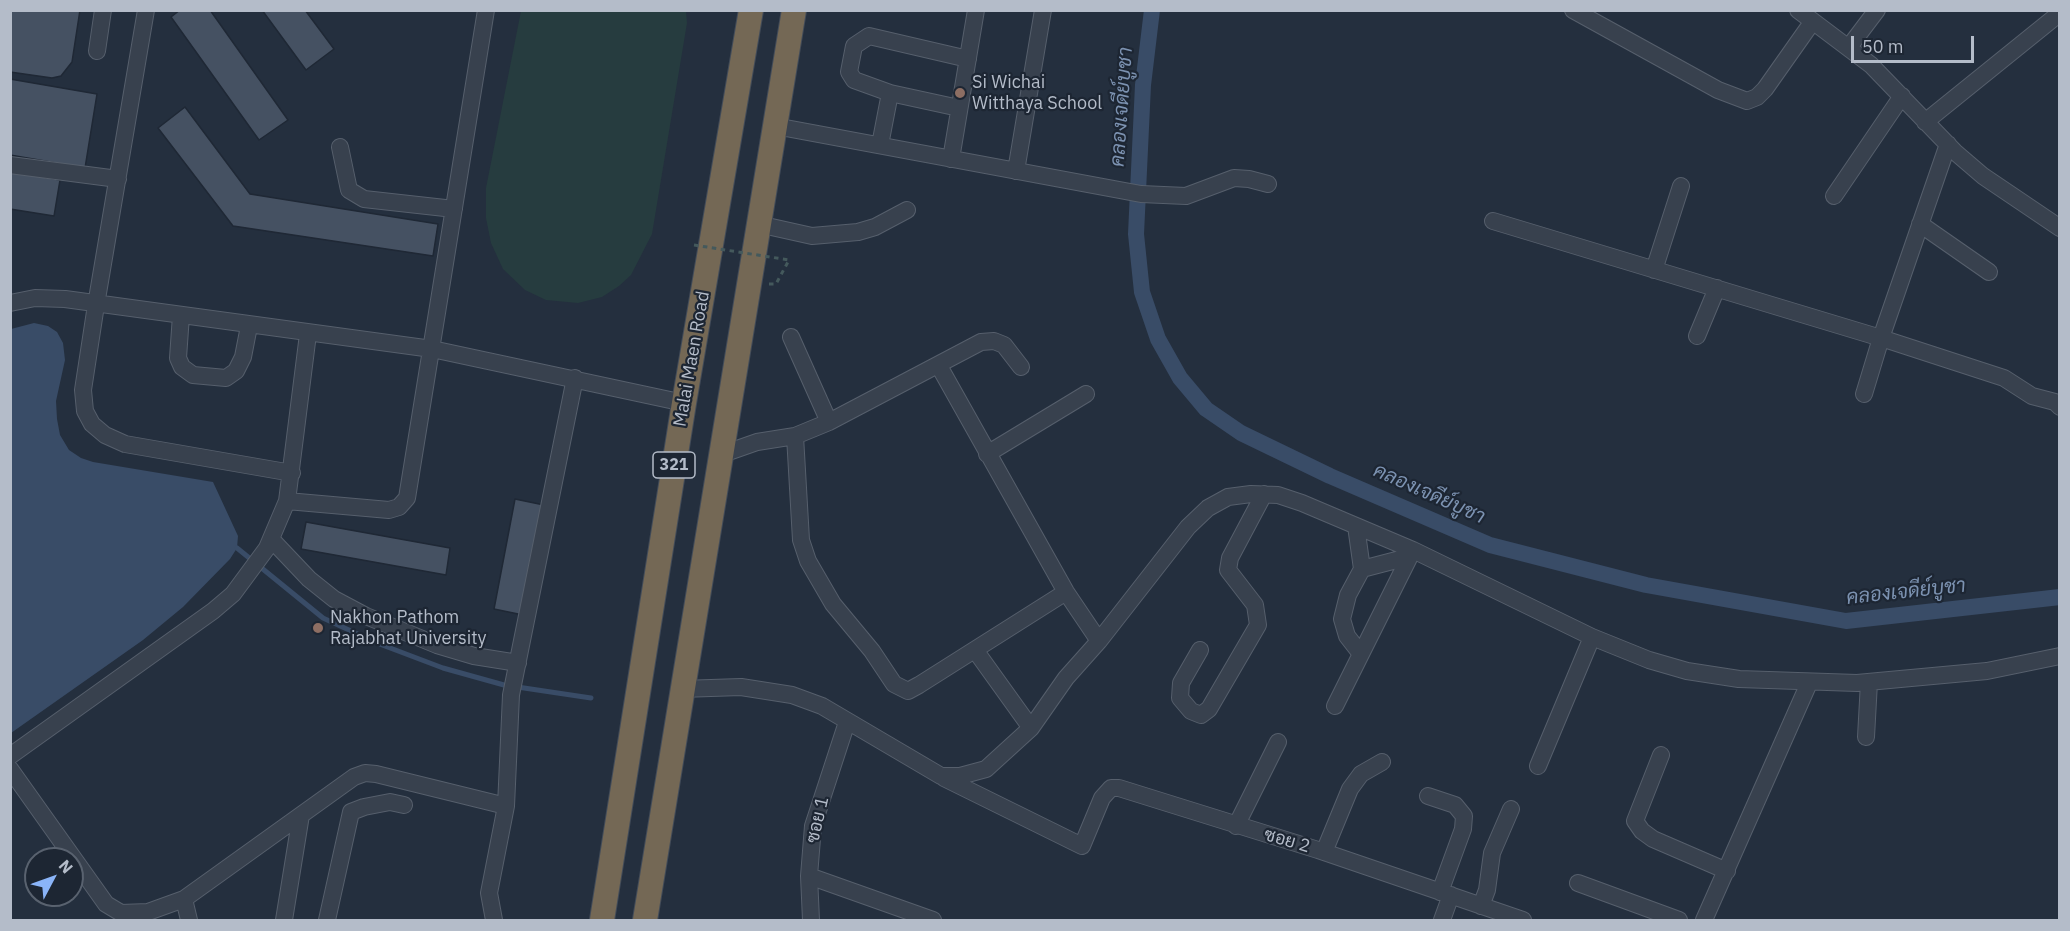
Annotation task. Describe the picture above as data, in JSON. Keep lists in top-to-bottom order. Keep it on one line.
{"streets":{"highway":["Malai Maen Road","321"],"street":["ซอย 1","ซอย 2"]},"water":["คลองเจดีย์บูชา"],"places":["Si Wichai Witthaya School","Nakhon Pathom Rajabhat University"],"scale_bar":"50 m","north":"top right"}
